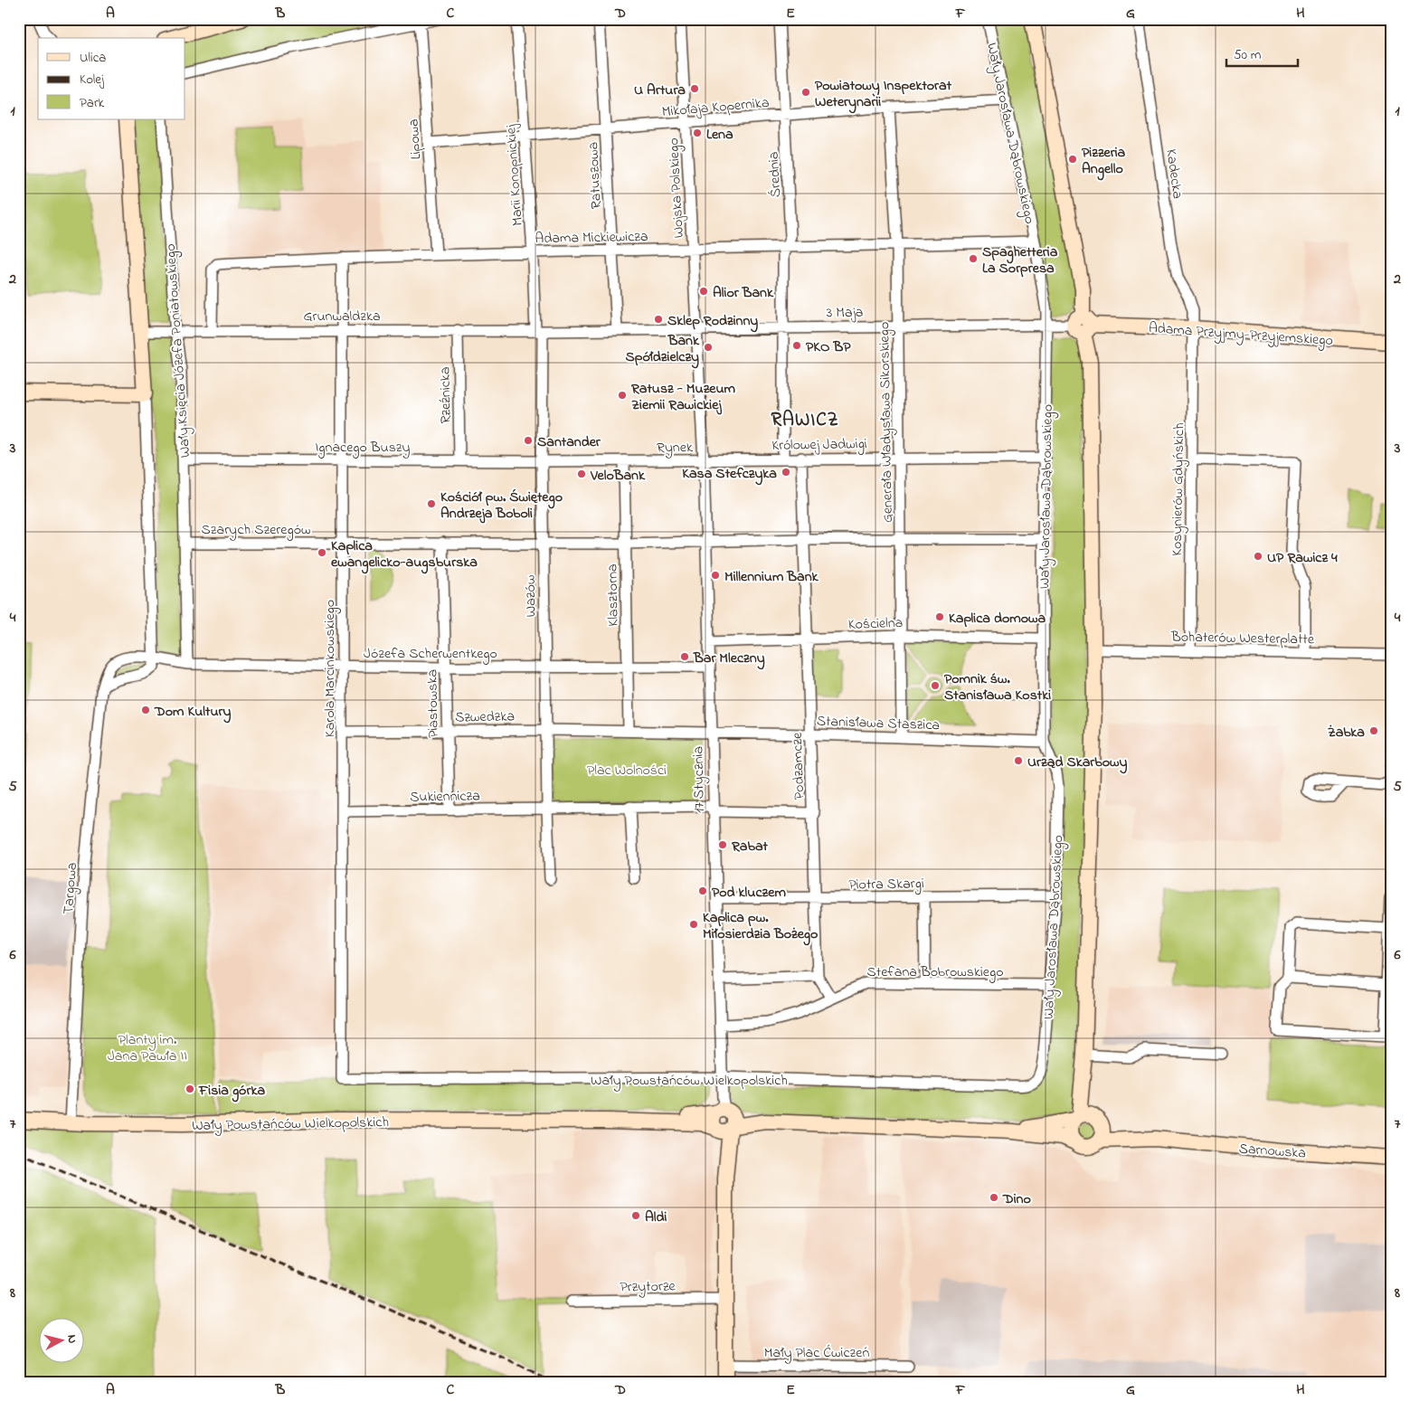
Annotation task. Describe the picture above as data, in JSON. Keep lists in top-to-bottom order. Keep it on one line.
{"streets":{"street":["Mikołaja Kopernika","Wały Jarosława Dąbrowskiego","Lipowa","Kadecka","Średnia","Marii Konopnickiej","Ratuszowa","Wojska Polskiego","Adama Mickiewicza","3 Maja","Grunwaldzka","Adama Przyjmy-Przyjemskiego","Wały Księcia Józefa Poniatowskiego","Rzeźnicka","Generała Władysława Sikorskiego","Królowej Jadwigi","Ignacego Buszy","Rynek","Kosynierów Gdyńskich","Szarych Szeregów","Klasztorna","Wazów","Kościelna","Bohaterów Westerplatte","Józefa Scherwentkego","Karola Marcinkowskiego","Piastowska","Szwedzka","Stanisława Staszica","Podzamcze","17 Stycznia","Sukiennicza","Piotra Skargi","Targowa","Stefana Bobrowskiego","Wały Powstańców Wielkopolskich","Sarnowska","Przytorze","Mały Plac Ćwiczeń"]},"crossings":[["Mikołaja Kopernika","Wały Jarosława Dąbrowskiego"],["Mikołaja Kopernika","Lipowa"],["Mikołaja Kopernika","Średnia"],["Mikołaja Kopernika","Marii Konopnickiej"],["Mikołaja Kopernika","Ratuszowa"],["Mikołaja Kopernika","Wojska Polskiego"],["Mikołaja Kopernika","Generała Władysława Sikorskiego"],["Wały Jarosława Dąbrowskiego","Adama Mickiewicza"],["Wały Jarosława Dąbrowskiego","3 Maja"],["Wały Jarosława Dąbrowskiego","Królowej Jadwigi"],["Wały Jarosława Dąbrowskiego","Szarych Szeregów"],["Wały Jarosława Dąbrowskiego","Kościelna"],["Wały Jarosława Dąbrowskiego","Stanisława Staszica"],["Wały Jarosława Dąbrowskiego","Piotra Skargi"],["Wały Jarosława Dąbrowskiego","Stefana Bobrowskiego"],["Wały Jarosława Dąbrowskiego","Wały Powstańców Wielkopolskich"],["Lipowa","Adama Mickiewicza"],["Kadecka","Adama Przyjmy-Przyjemskiego"],["Kadecka","Kosynierów Gdyńskich"],["Średnia","Adama Mickiewicza"],["Średnia","3 Maja"],["Średnia","Królowej Jadwigi"],["Marii Konopnickiej","Adama Mickiewicza"],["Marii Konopnickiej","Grunwaldzka"],["Ratuszowa","Adama Mickiewicza"],["Wojska Polskiego","Adama Mickiewicza"],["Wojska Polskiego","3 Maja"],["Wojska Polskiego","Rynek"],["Adama Mickiewicza","Grunwaldzka"],["Adama Mickiewicza","Generała Władysława Sikorskiego"],["Adama Mickiewicza","Karola Marcinkowskiego"],["3 Maja","Adama Przyjmy-Przyjemskiego"],["3 Maja","Generała Władysława Sikorskiego"],["3 Maja","Rynek"],["Grunwaldzka","Wały Księcia Józefa Poniatowskiego"],["Grunwaldzka","Rzeźnicka"],["Grunwaldzka","Karola Marcinkowskiego"],["Adama Przyjmy-Przyjemskiego","Kosynierów Gdyńskich"],["Wały Księcia Józefa Poniatowskiego","Ignacego Buszy"],["Wały Księcia Józefa Poniatowskiego","Szarych Szeregów"],["Wały Księcia Józefa Poniatowskiego","Józefa Scherwentkego"],["Rzeźnicka","Ignacego Buszy"],["Generała Władysława Sikorskiego","Królowej Jadwigi"],["Generała Władysława Sikorskiego","Szarych Szeregów"],["Generała Władysława Sikorskiego","Kościelna"],["Generała Władysława Sikorskiego","Stanisława Staszica"],["Królowej Jadwigi","Rynek"],["Królowej Jadwigi","Podzamcze"],["Królowej Jadwigi","17 Stycznia"],["Ignacego Buszy","Rynek"],["Ignacego Buszy","Wazów"],["Ignacego Buszy","Karola Marcinkowskiego"],["Rynek","Klasztorna"],["Rynek","Wazów"],["Rynek","17 Stycznia"],["Kosynierów Gdyńskich","Bohaterów Westerplatte"],["Szarych Szeregów","Klasztorna"],["Szarych Szeregów","Wazów"],["Szarych Szeregów","Karola Marcinkowskiego"],["Szarych Szeregów","Piastowska"],["Szarych Szeregów","Podzamcze"],["Szarych Szeregów","17 Stycznia"],["Klasztorna","Józefa Scherwentkego"],["Wazów","Józefa Scherwentkego"],["Wazów","Szwedzka"],["Kościelna","Podzamcze"],["Kościelna","17 Stycznia"],["Józefa Scherwentkego","Karola Marcinkowskiego"],["Józefa Scherwentkego","Piastowska"],["Józefa Scherwentkego","17 Stycznia"],["Józefa Scherwentkego","Targowa"],["Karola Marcinkowskiego","Szwedzka"],["Karola Marcinkowskiego","Sukiennicza"],["Karola Marcinkowskiego","Wały Powstańców Wielkopolskich"],["Piastowska","Szwedzka"],["Piastowska","Sukiennicza"],["Stanisława Staszica","Podzamcze"],["Stanisława Staszica","17 Stycznia"],["Podzamcze","Piotra Skargi"],["17 Stycznia","Piotra Skargi"],["17 Stycznia","Stefana Bobrowskiego"],["17 Stycznia","Wały Powstańców Wielkopolskich"],["Targowa","Wały Powstańców Wielkopolskich"],["Wały Powstańców Wielkopolskich","Sarnowska"]],"districts":["RAWICZ"],"parks":["Plac Wolności","Planty im. Jana Pawła II"],"places":["U Artura","Powiatowy Inspektorat Weterynarii","Lena","Pizzeria Angello","Spaghetteria La Sorpresa","Alior Bank","Sklep Rodzinny","PKO BP","Bank Spółdzielczy","Ratusz - Muzeum Ziemii Rawickiej","Santander","Kasa Stefczyka","VeloBank","Kościół pw. Świętego Andrzeja Boboli","Kaplica ewangelicko-augsburska","UP Rawicz 4","Millennium Bank","Kaplica domowa","Bar Mleczny","Pomnik św. Stanisława Kostki","Dom Kultury","Żabka","Urząd Skarbowy","Rabat","Pod kluczem","Kaplica pw. Miłosierdzia Bożego","Fisia górka","Dino","Aldi"],"legend":["Ulica","Kolej","Park"],"scale_bar":"50 m","north":"right","grid":{"columns":["A","B","C","D","E","F","G","H"],"rows":["1","2","3","4","5","6","7","8"]}}
